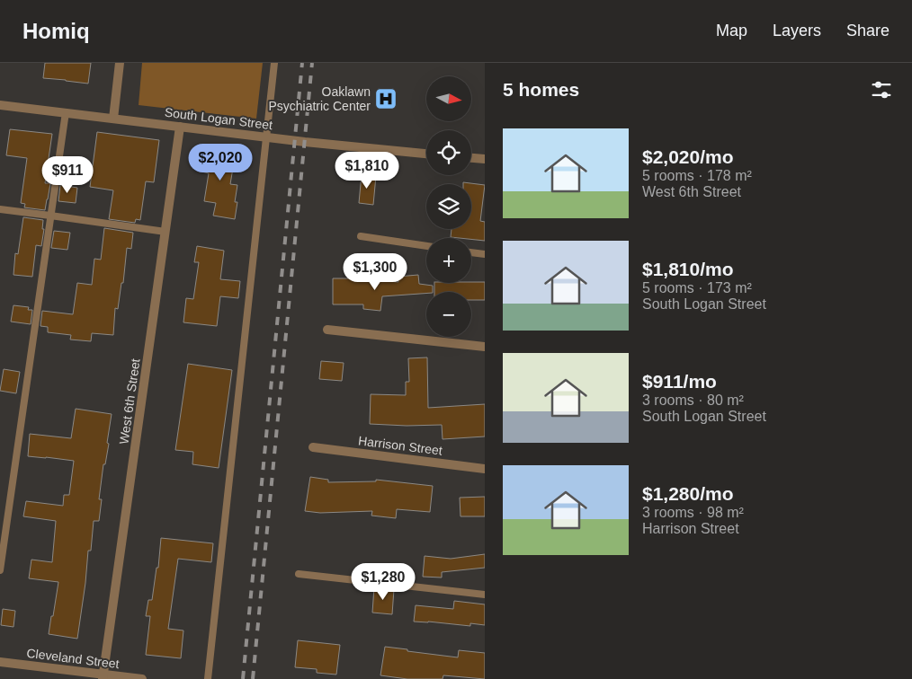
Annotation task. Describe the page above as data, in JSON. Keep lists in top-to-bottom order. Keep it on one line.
{"streets":{"street":["South Logan Street","West 6th Street","Harrison Street","Cleveland Street"]},"crossings":[["South Logan Street","West 6th Street"],["West 6th Street","Cleveland Street"]],"places":{"hospital":["Oaklawn Psychiatric Center"]},"north":"right","page":{"header":"Homiq","nav":["Map","Layers","Share"],"heading":"5 homes","map_buttons":["+","−"],"list":[{"name":"$2,020/mo","note":"5 rooms · 178 m² · West 6th Street"},{"name":"$1,810/mo","note":"5 rooms · 173 m² · South Logan Street"},{"name":"$911/mo","note":"3 rooms · 80 m² · South Logan Street"},{"name":"$1,280/mo","note":"3 rooms · 98 m² · Harrison Street"}],"price":["$2,020","$1,810","$911","$1,300","$1,280"]}}
